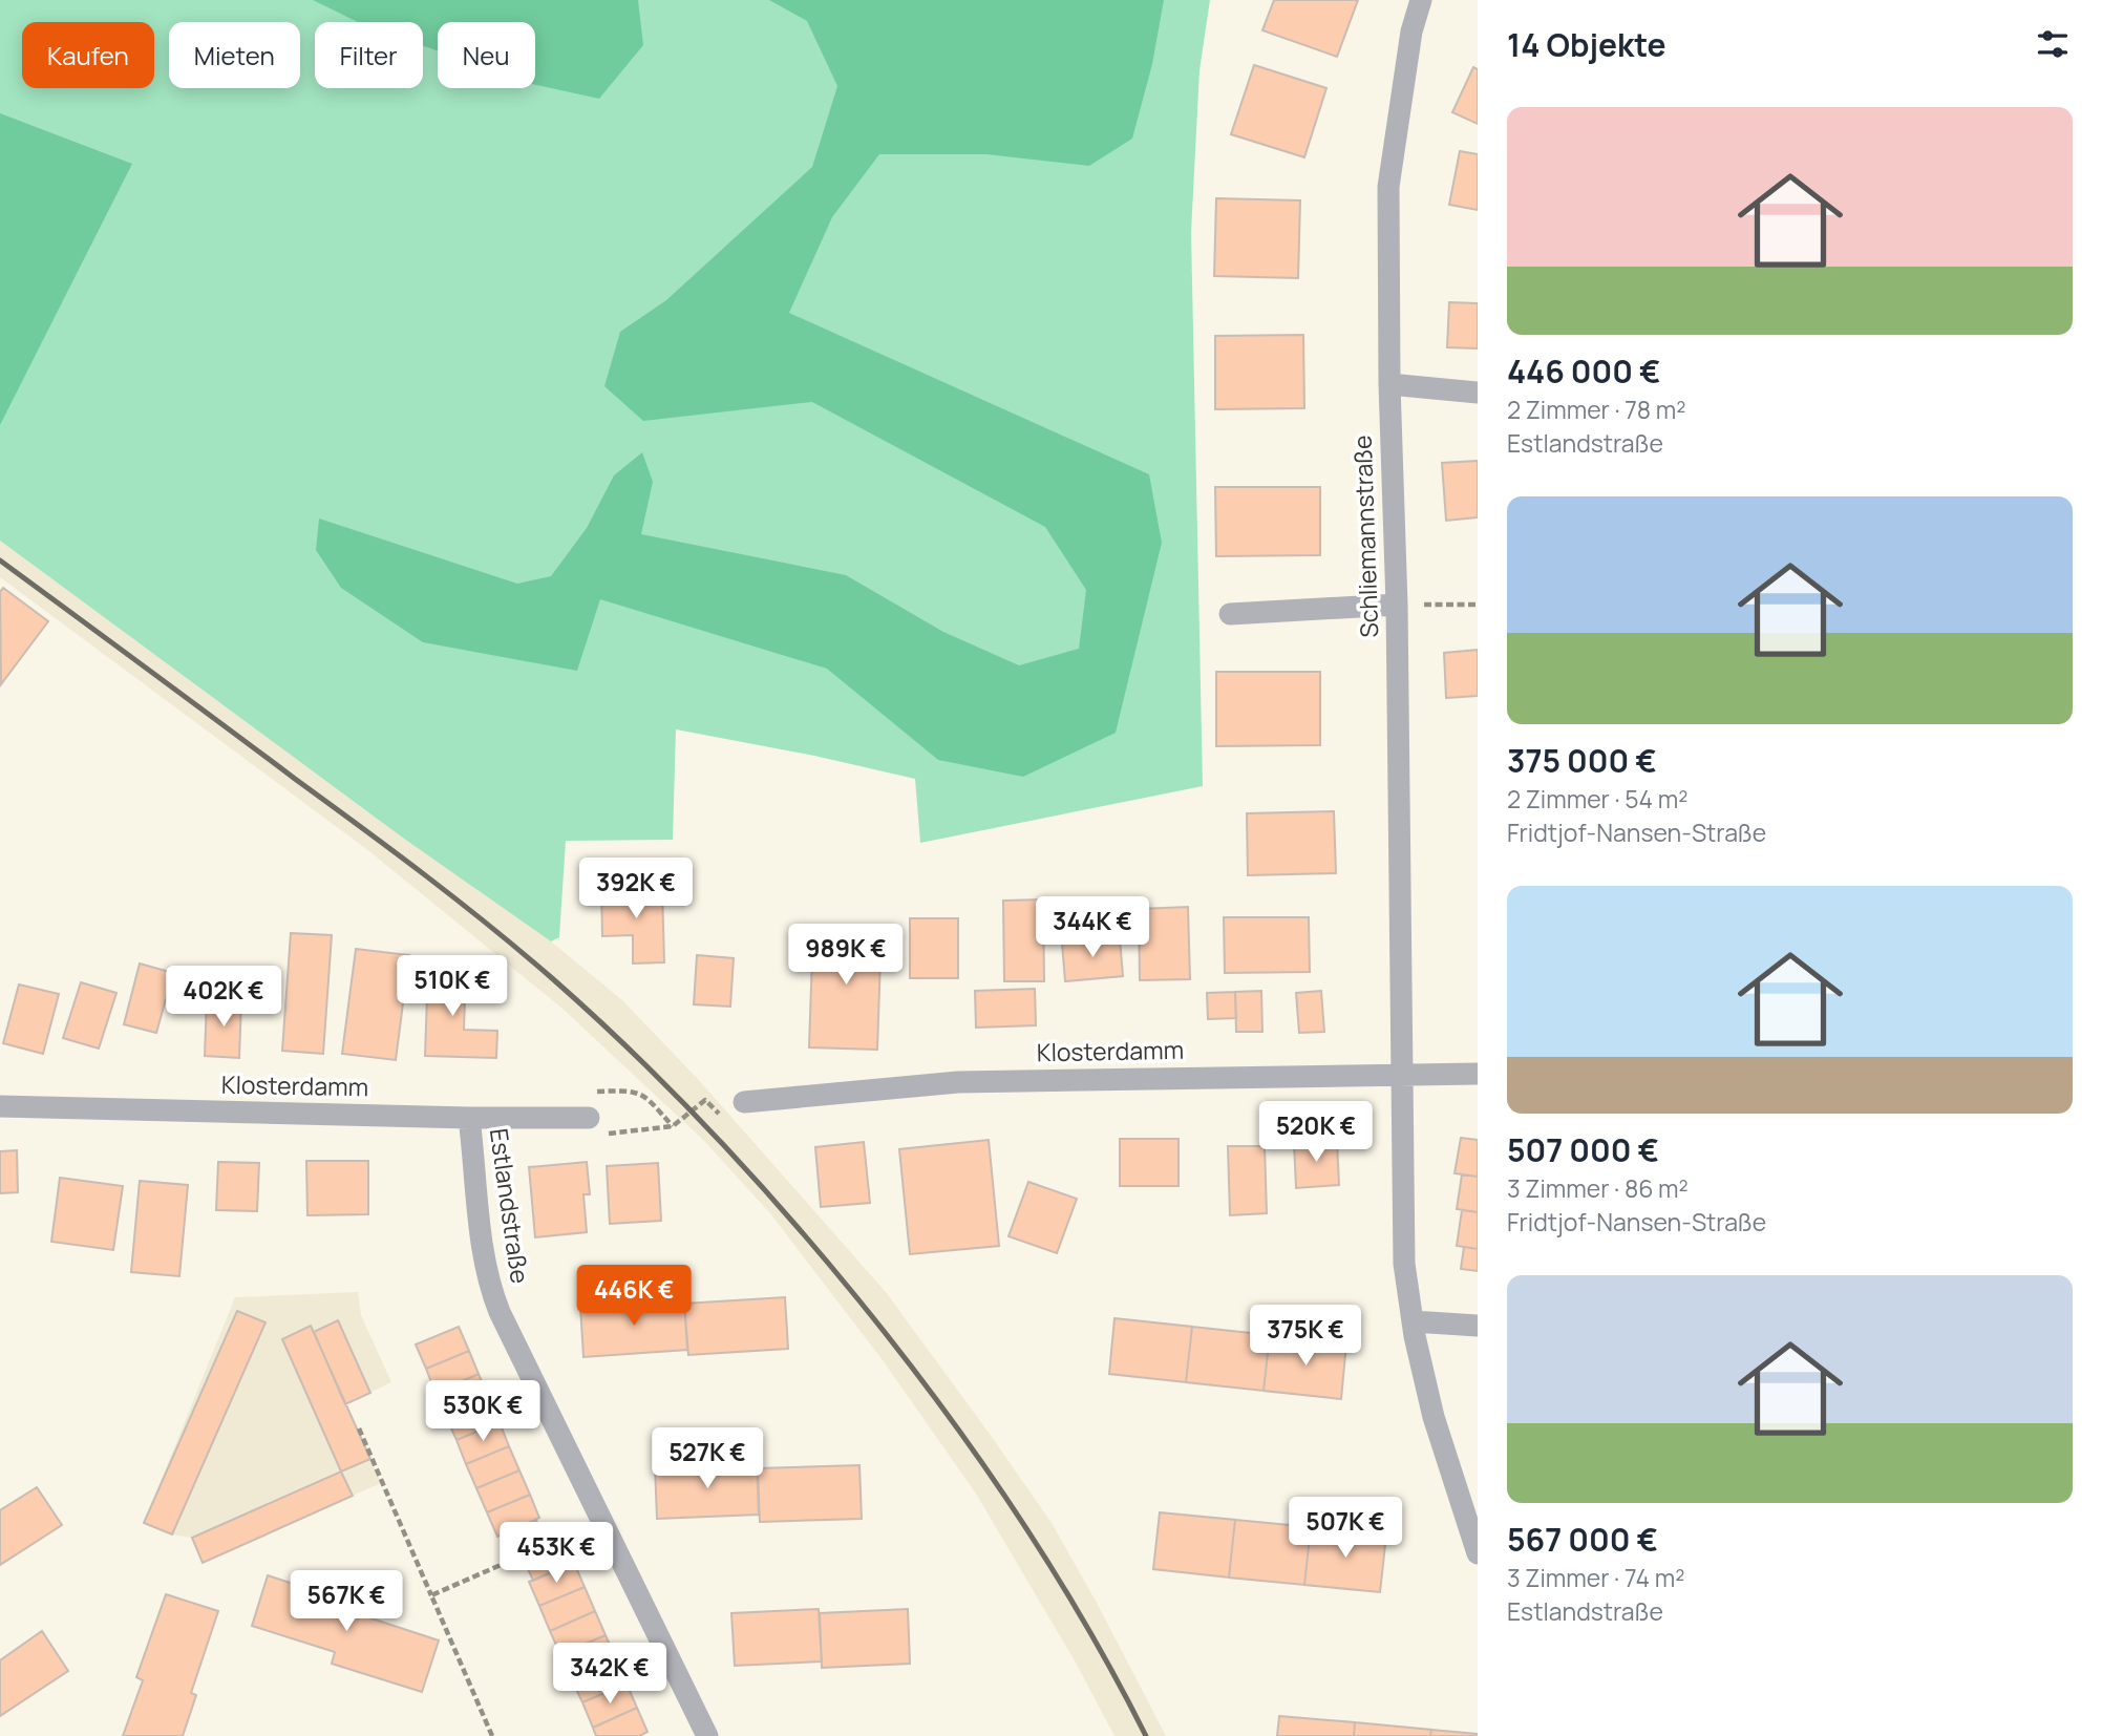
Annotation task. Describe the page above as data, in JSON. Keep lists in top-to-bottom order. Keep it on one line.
{"streets":{"street":["Schliemannstraße","Klosterdamm","Estlandstraße"]},"crossings":[["Schliemannstraße","Klosterdamm"],["Klosterdamm","Estlandstraße"]],"page":{"heading":"14 Objekte","chip":["Kaufen","Mieten","Filter","Neu"],"list":[{"name":"446 000 €","note":"2 Zimmer · 78 m² · Estlandstraße"},{"name":"375 000 €","note":"2 Zimmer · 54 m² · Fridtjof-Nansen-Straße"},{"name":"507 000 €","note":"3 Zimmer · 86 m² · Fridtjof-Nansen-Straße"},{"name":"567 000 €","note":"3 Zimmer · 74 m² · Estlandstraße"}],"price":["392K €","344K €","989K €","510K €","402K €","520K €","446K €","375K €","530K €","527K €","507K €","453K €","567K €","342K €"]}}
